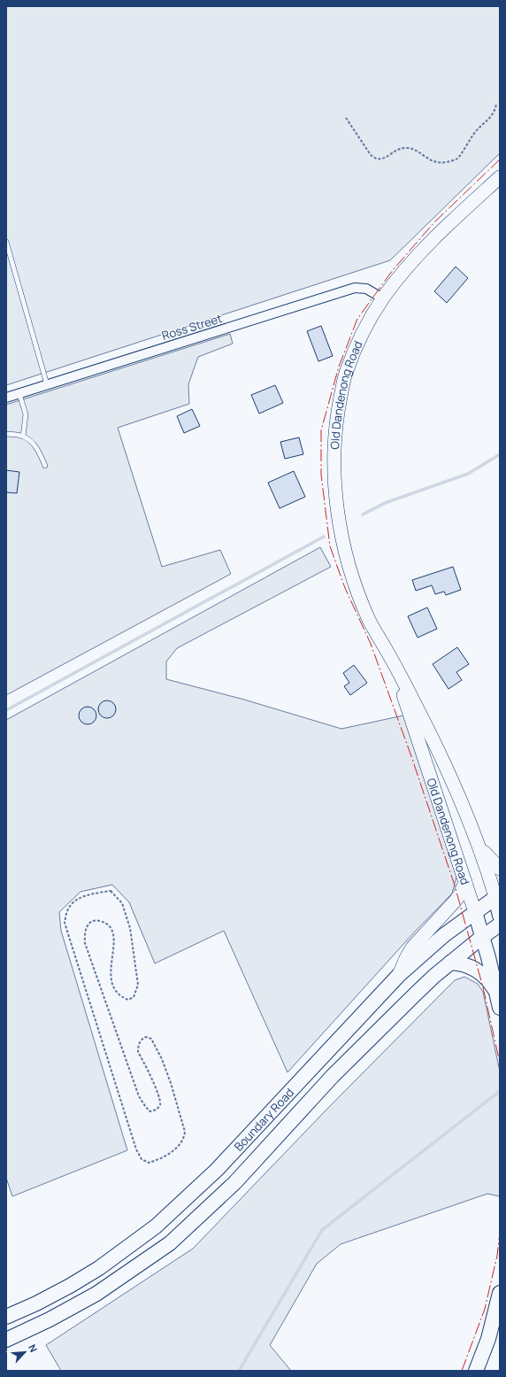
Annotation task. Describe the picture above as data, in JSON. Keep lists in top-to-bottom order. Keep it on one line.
{"streets":{"main road":["Old Dandenong Road","Boundary Road"],"street":["Ross Street"]},"crossings":[["Ross Street","Old Dandenong Road"],["Old Dandenong Road","Boundary Road"]],"north":"top right"}
